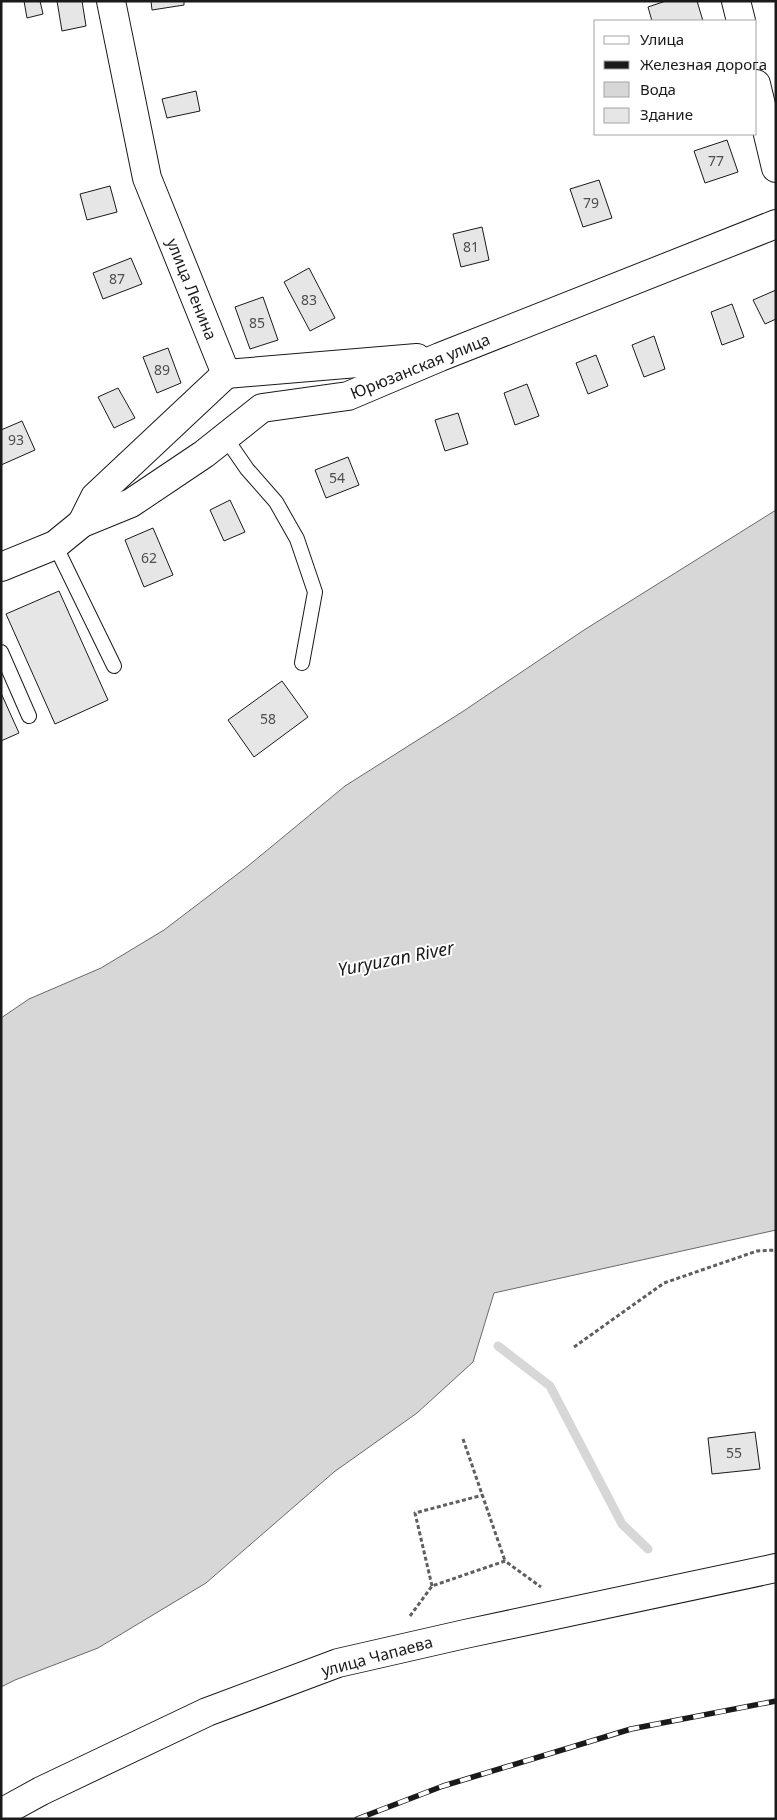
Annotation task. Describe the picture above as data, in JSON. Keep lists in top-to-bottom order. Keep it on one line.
{"streets":{"street":["улица Ленина","Юрюзанская улица","улица Чапаева"]},"water":["Yuryuzan River"],"house_numbers":["77","79","81","87","83","85","89","93","54","62","58","55"],"legend":["Улица","Железная дорога","Вода","Здание"]}
